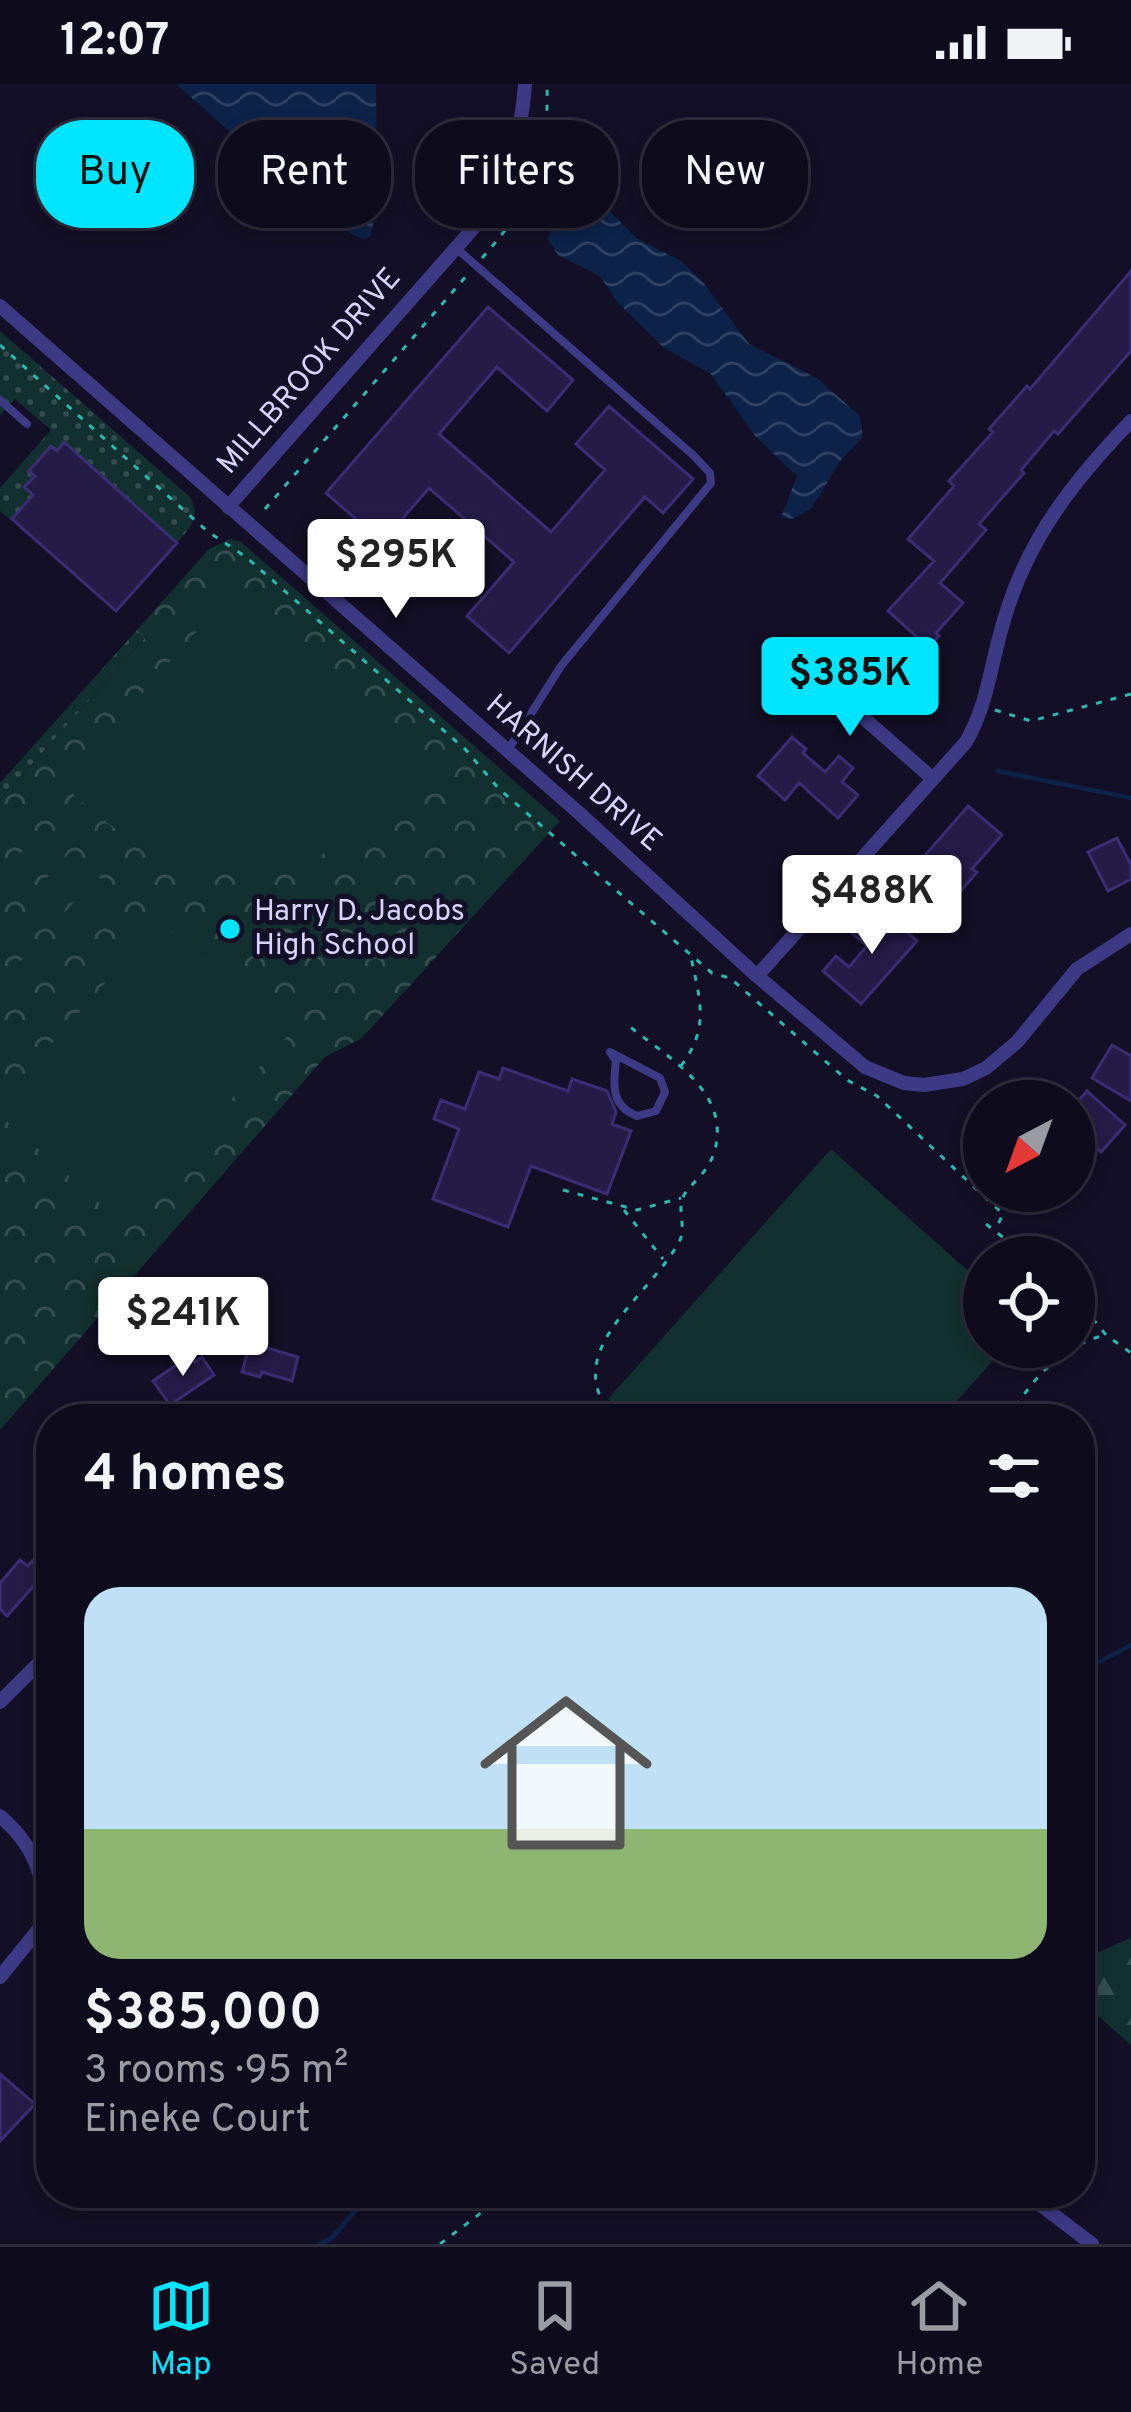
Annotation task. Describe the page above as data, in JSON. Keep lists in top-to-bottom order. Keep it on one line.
{"streets":{"street":["MILLBROOK DRIVE","HARNISH DRIVE"]},"crossings":[["MILLBROOK DRIVE","HARNISH DRIVE"]],"places":["Harry D. Jacobs High School"],"north":"bottom left","page":{"status":"12:07","chip":["Buy","Rent","Filters","New"],"price":["$295K","$385K","$488K","$241K"],"heading":"4 homes","list":[{"name":"$385,000","note":"3 rooms · 95 m² · Eineke Court"}],"tabs":["Map","Saved","Home"]}}
